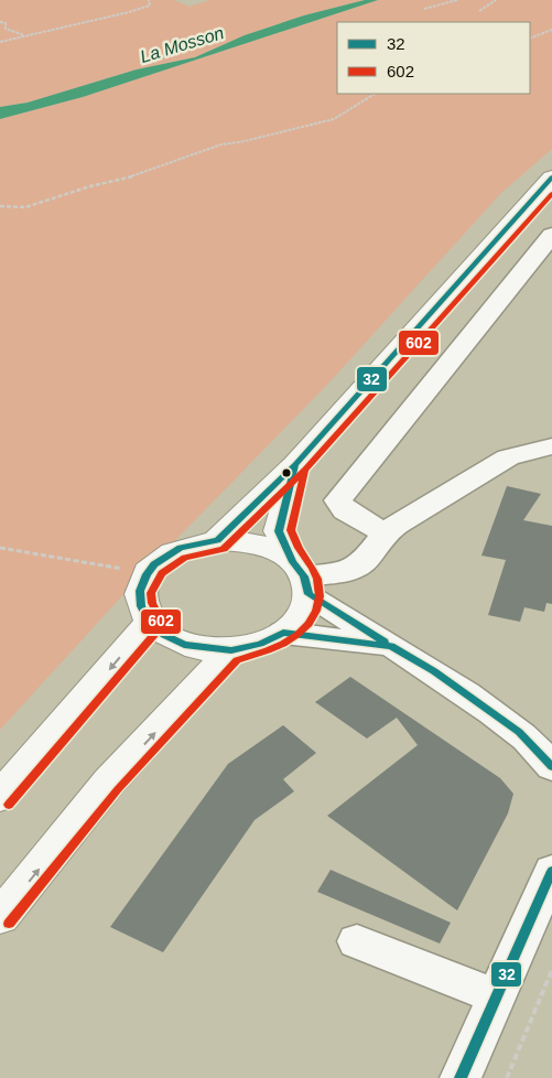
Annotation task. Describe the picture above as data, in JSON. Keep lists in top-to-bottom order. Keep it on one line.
{"water":["La Mosson"],"lines":["transit line 32","transit line 602"],"legend":["32","602"]}
